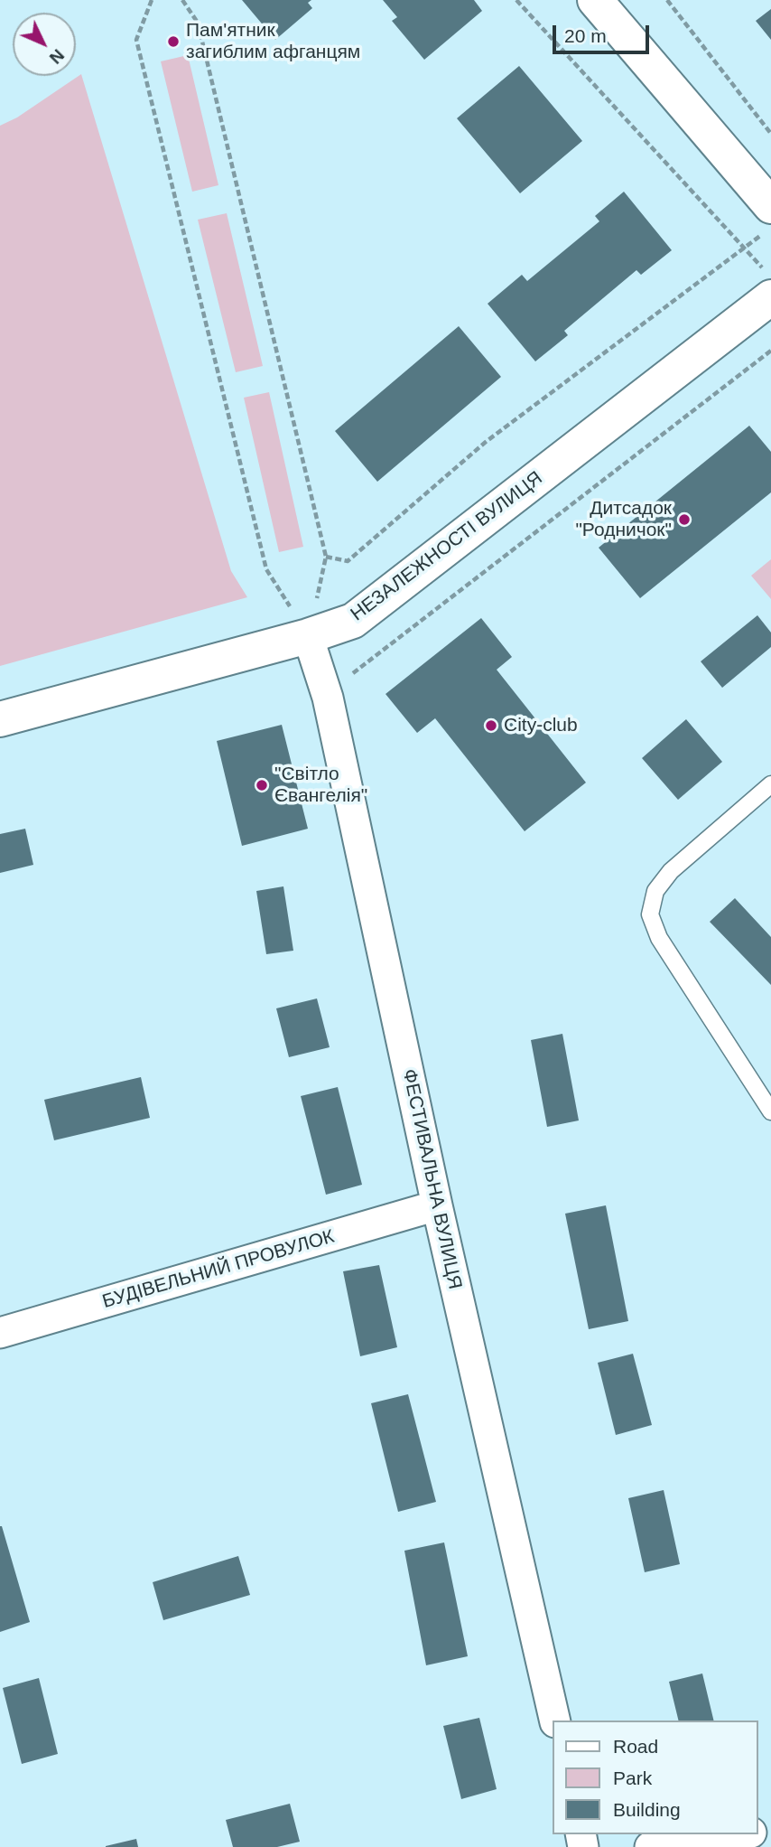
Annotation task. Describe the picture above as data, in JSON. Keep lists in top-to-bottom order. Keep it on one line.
{"streets":{"street":["НЕЗАЛЕЖНОСТІ ВУЛИЦЯ","ФЕСТИВАЛЬНА ВУЛИЦЯ","БУДІВЕЛЬНИЙ ПРОВУЛОК"]},"crossings":[["НЕЗАЛЕЖНОСТІ ВУЛИЦЯ","ФЕСТИВАЛЬНА ВУЛИЦЯ"],["ФЕСТИВАЛЬНА ВУЛИЦЯ","БУДІВЕЛЬНИЙ ПРОВУЛОК"]],"places":["Пам'ятник загиблим афганцям","Дитсадок \"Родничок\"","City-club","\"Світло Євангелія\""],"legend":["Road","Park","Building"],"scale_bar":"20 m","north":"bottom right"}
